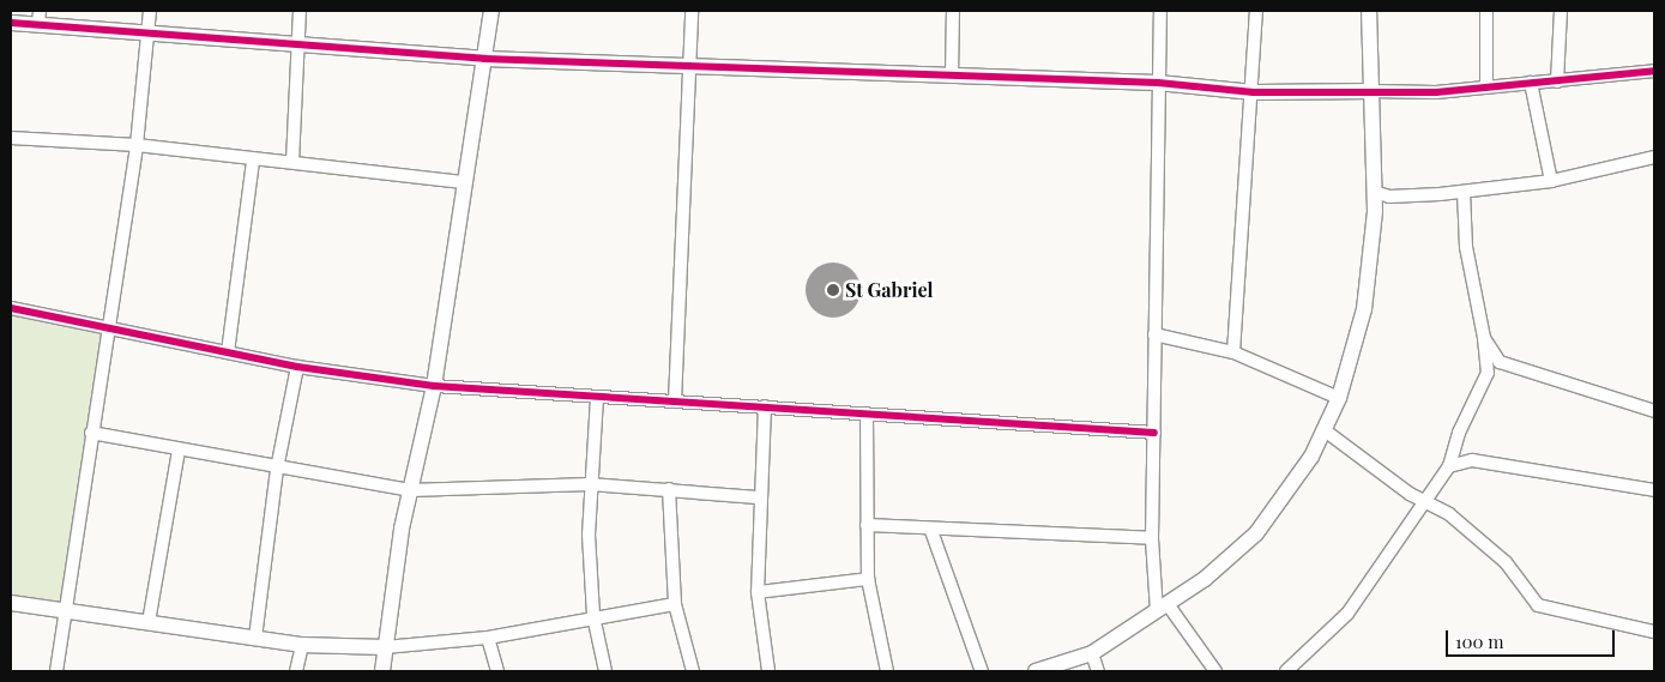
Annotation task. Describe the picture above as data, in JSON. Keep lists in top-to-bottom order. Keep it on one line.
{"places":["St Gabriel"],"scale_bar":"100 m"}
